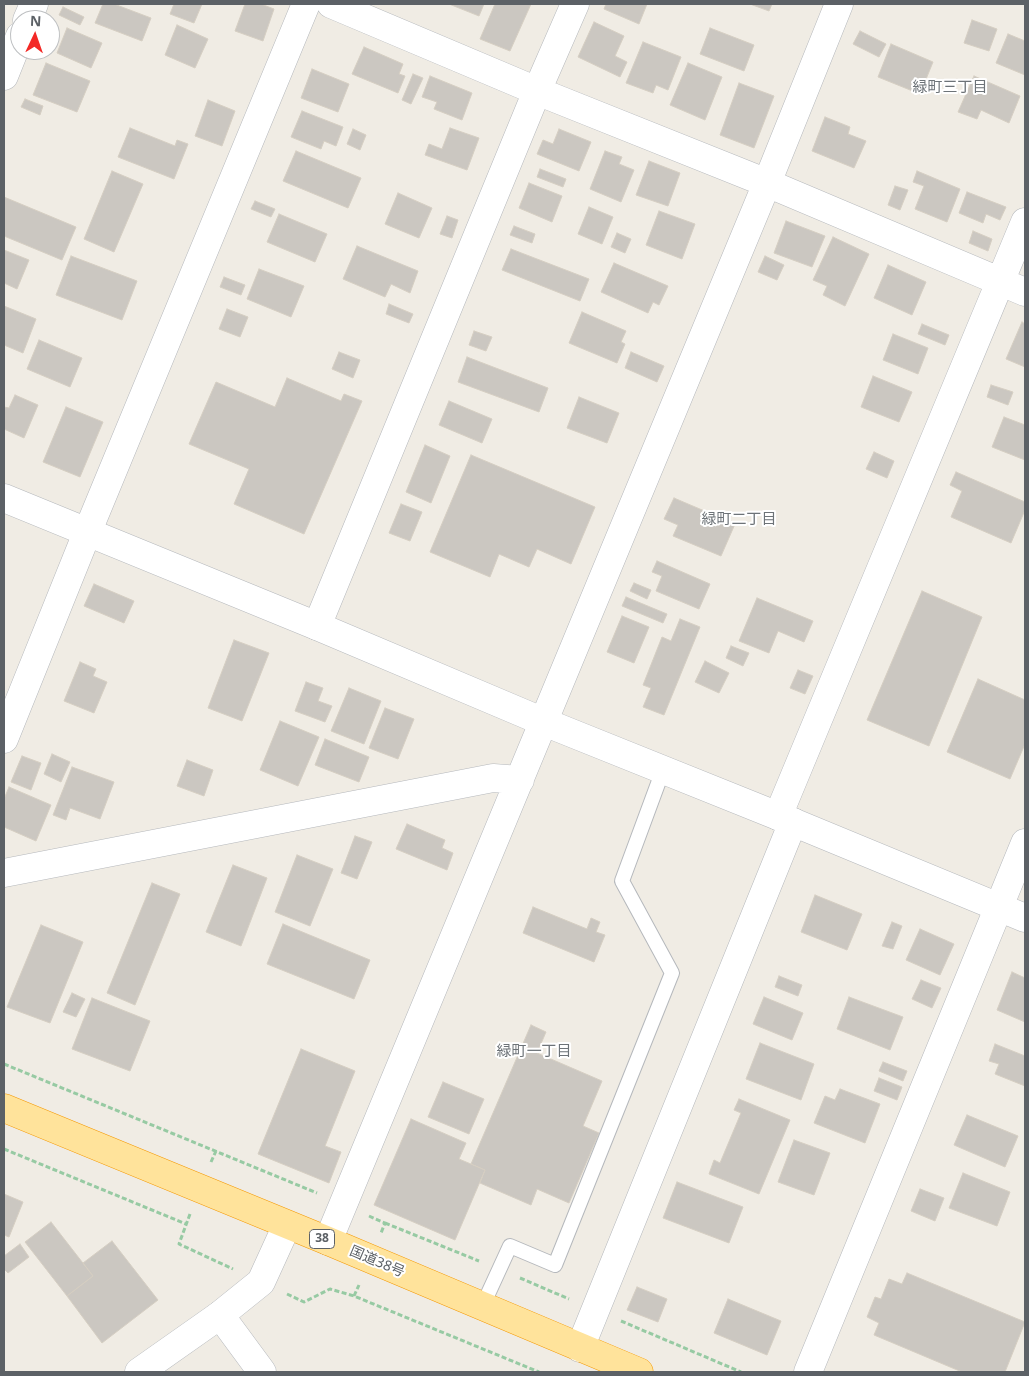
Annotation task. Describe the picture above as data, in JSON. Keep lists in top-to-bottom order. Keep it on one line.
{"streets":{"highway":["38","国道38号"]},"districts":["緑町三丁目","緑町二丁目","緑町一丁目"],"north":"top"}
